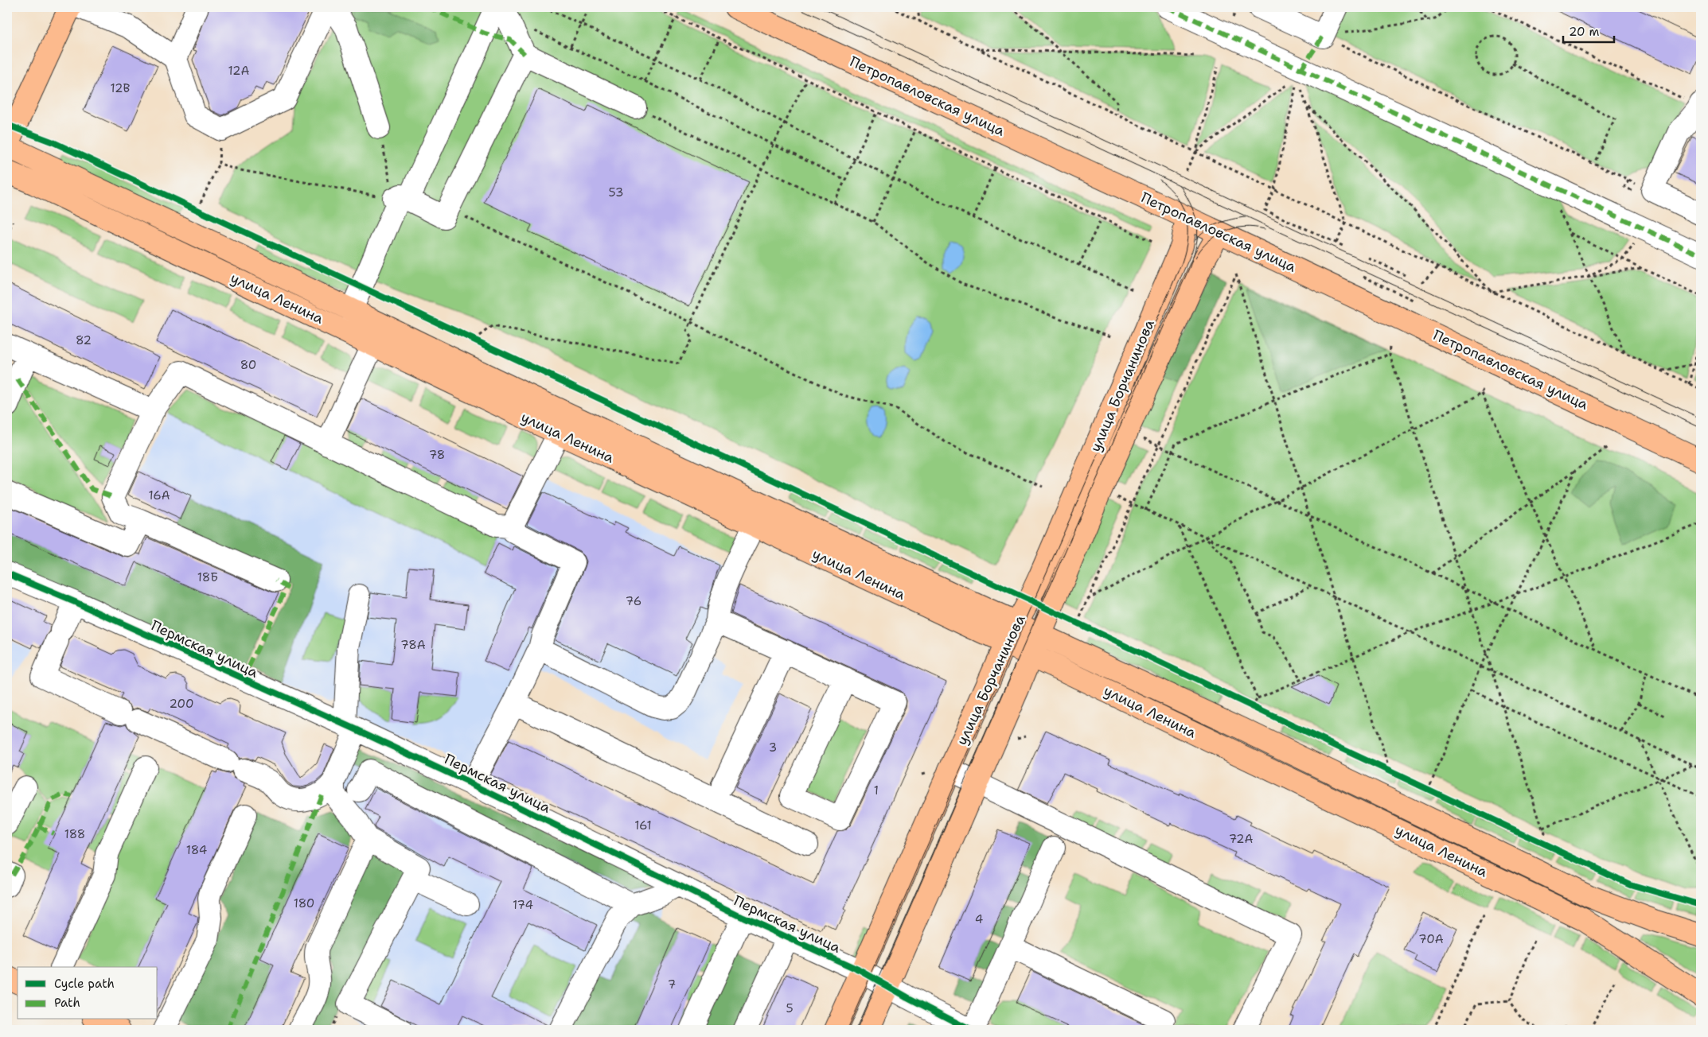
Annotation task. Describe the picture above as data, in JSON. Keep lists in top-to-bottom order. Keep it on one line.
{"streets":{"main road":["Петропавловская улица","улица Ленина","улица Борчанинова"],"street":["Пермская улица"]},"crossings":[["Петропавловская улица","улица Борчанинова"],["улица Ленина","улица Борчанинова"],["улица Борчанинова","Пермская улица"]],"house_numbers":["12А","12В","53","82","80","78","16А","18Б","76","78А","200","3","1","161","188","72А","184","180","174","4","70А","7","5"],"legend":["Cycle path","Path"],"scale_bar":"20 m"}
